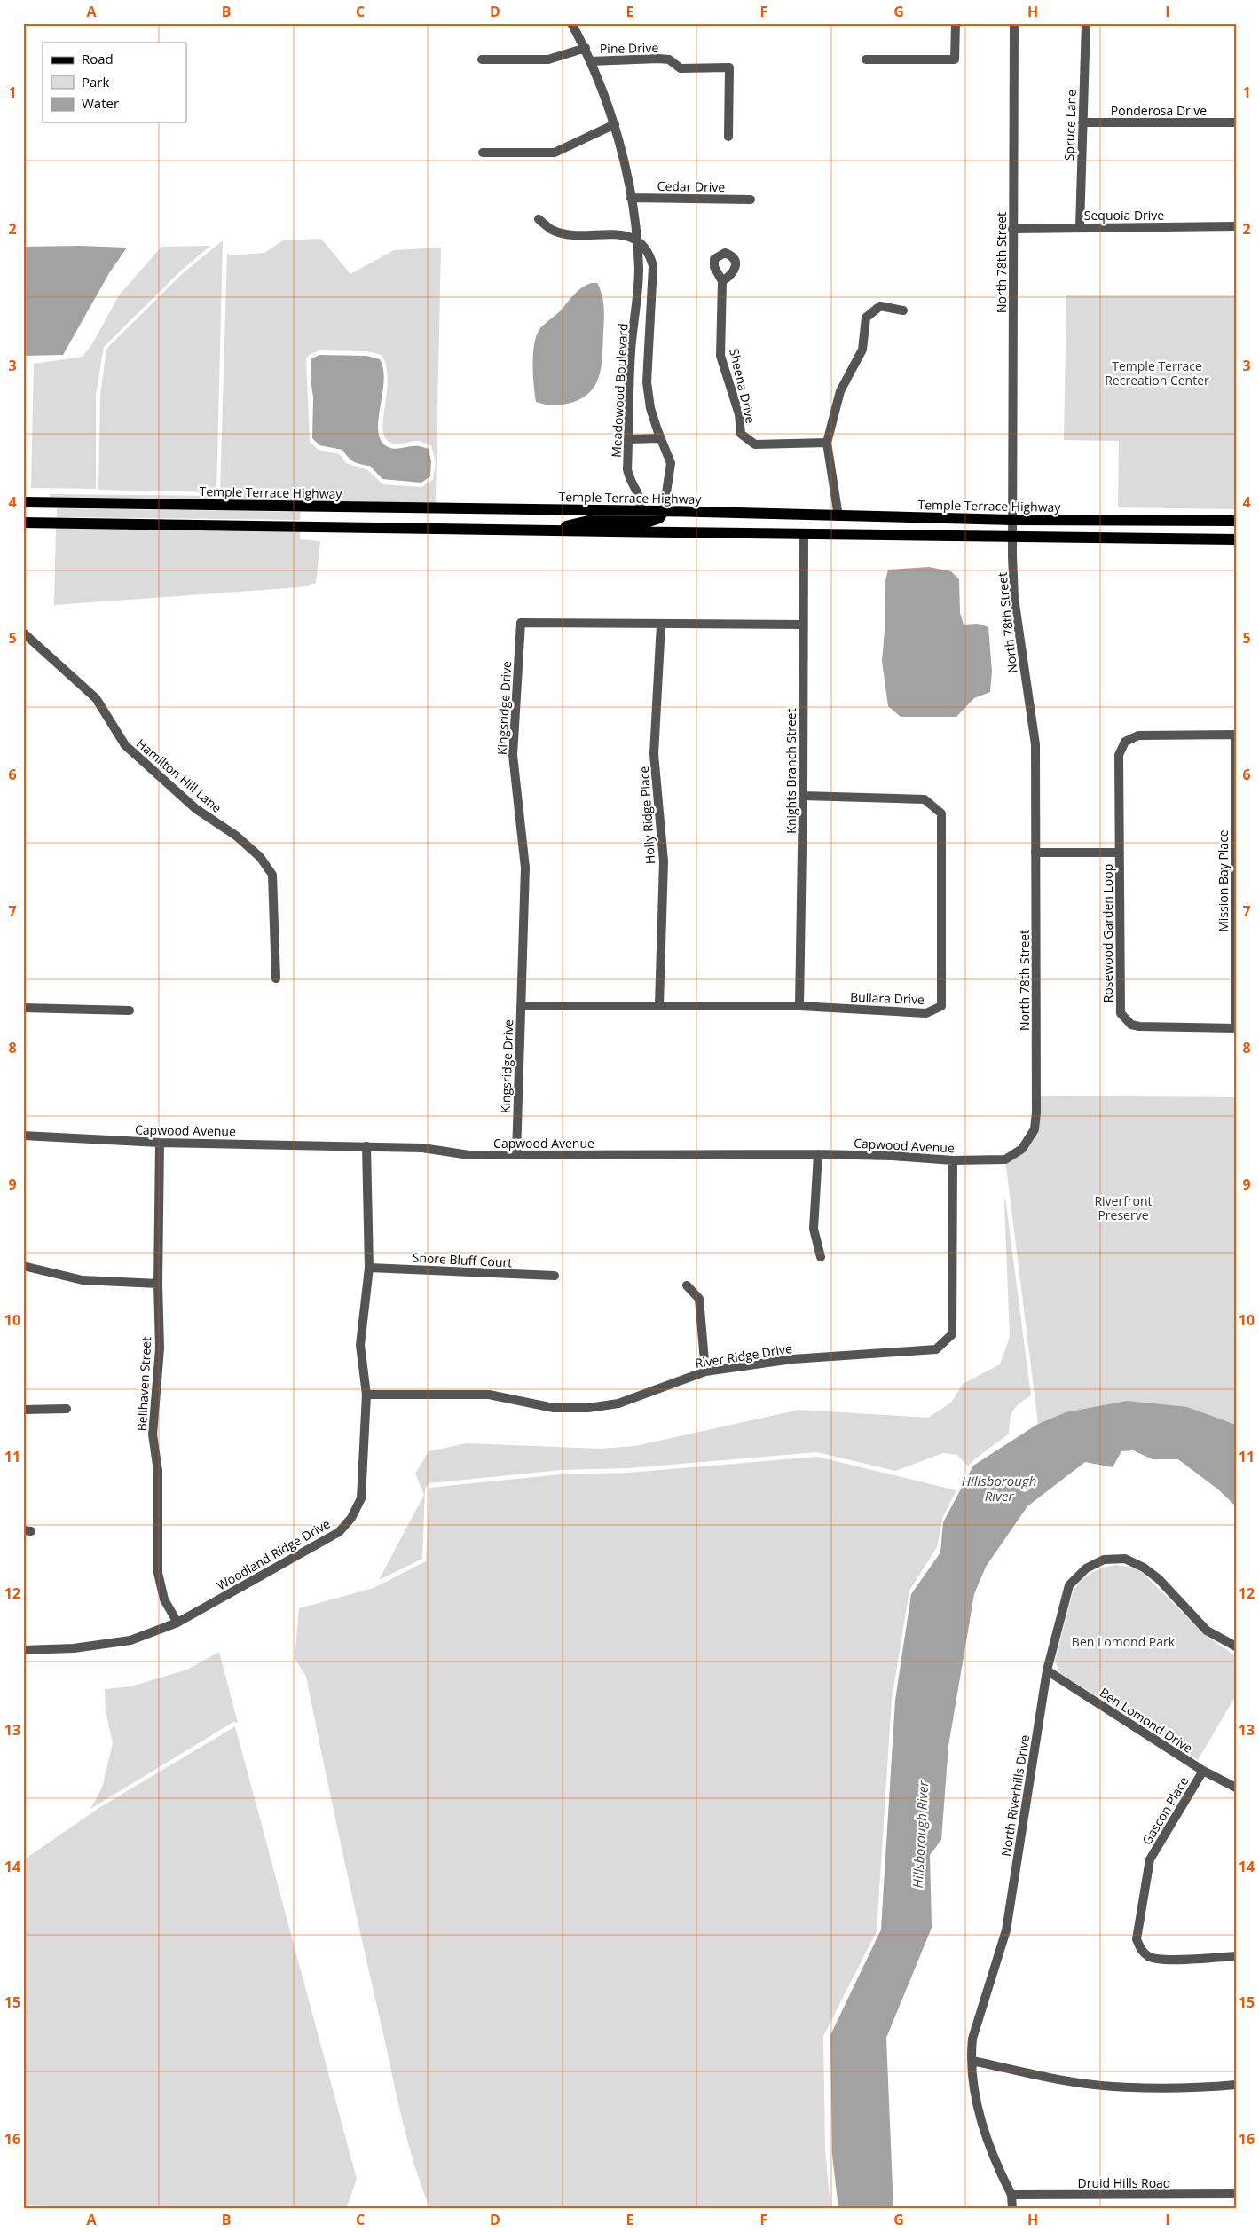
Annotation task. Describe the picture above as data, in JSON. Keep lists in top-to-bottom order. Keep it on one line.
{"streets":{"main road":["Temple Terrace Highway"],"street":["Pine Drive","Ponderosa Drive","Spruce Lane","Cedar Drive","Sequoia Drive","North 78th Street","Sheena Drive","Meadowood Boulevard","Kingsridge Drive","Knights Branch Street","Hamilton Hill Lane","Holly Ridge Place","Mission Bay Place","Rosewood Garden Loop","Bullara Drive","Capwood Avenue","Shore Bluff Court","River Ridge Drive","Bellhaven Street","Woodland Ridge Drive","Ben Lomond Drive","North Riverhills Drive","Gascon Place","Druid Hills Road"]},"crossings":[["Pine Drive","Meadowood Boulevard"],["Ponderosa Drive","Spruce Lane"],["Spruce Lane","Sequoia Drive"],["Cedar Drive","Meadowood Boulevard"],["Sequoia Drive","North 78th Street"],["North 78th Street","Temple Terrace Highway"],["North 78th Street","Capwood Avenue"],["Meadowood Boulevard","Temple Terrace Highway"],["Kingsridge Drive","Knights Branch Street"],["Kingsridge Drive","Holly Ridge Place"],["Kingsridge Drive","Bullara Drive"],["Kingsridge Drive","Capwood Avenue"],["Knights Branch Street","Bullara Drive"],["Holly Ridge Place","Bullara Drive"],["Mission Bay Place","Rosewood Garden Loop"],["Capwood Avenue","River Ridge Drive"],["Capwood Avenue","Bellhaven Street"],["Capwood Avenue","Woodland Ridge Drive"],["Shore Bluff Court","Woodland Ridge Drive"],["River Ridge Drive","Woodland Ridge Drive"],["Bellhaven Street","Woodland Ridge Drive"],["Ben Lomond Drive","North Riverhills Drive"],["Ben Lomond Drive","Gascon Place"],["North Riverhills Drive","Druid Hills Road"]],"water":["Hillsborough River"],"parks":["Temple Terrace Recreation Center","Riverfront Preserve","Ben Lomond Park"],"legend":["Road","Park","Water"],"grid":{"columns":["A","B","C","D","E","F","G","H","I"],"rows":["1","2","3","4","5","6","7","8","9","10","11","12","13","14","15","16"]}}
